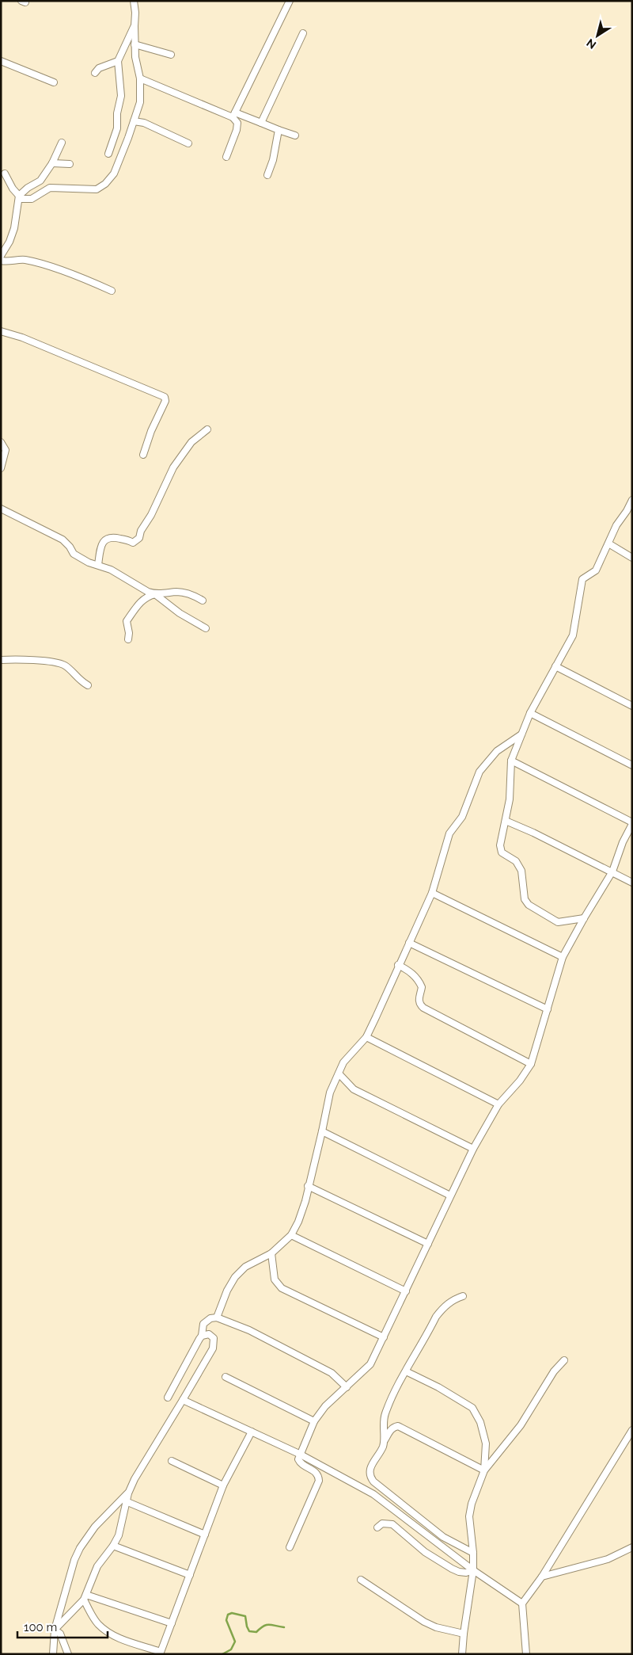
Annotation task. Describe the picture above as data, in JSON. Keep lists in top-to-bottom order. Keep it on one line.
{"scale_bar":"100 m","north":"bottom left"}
